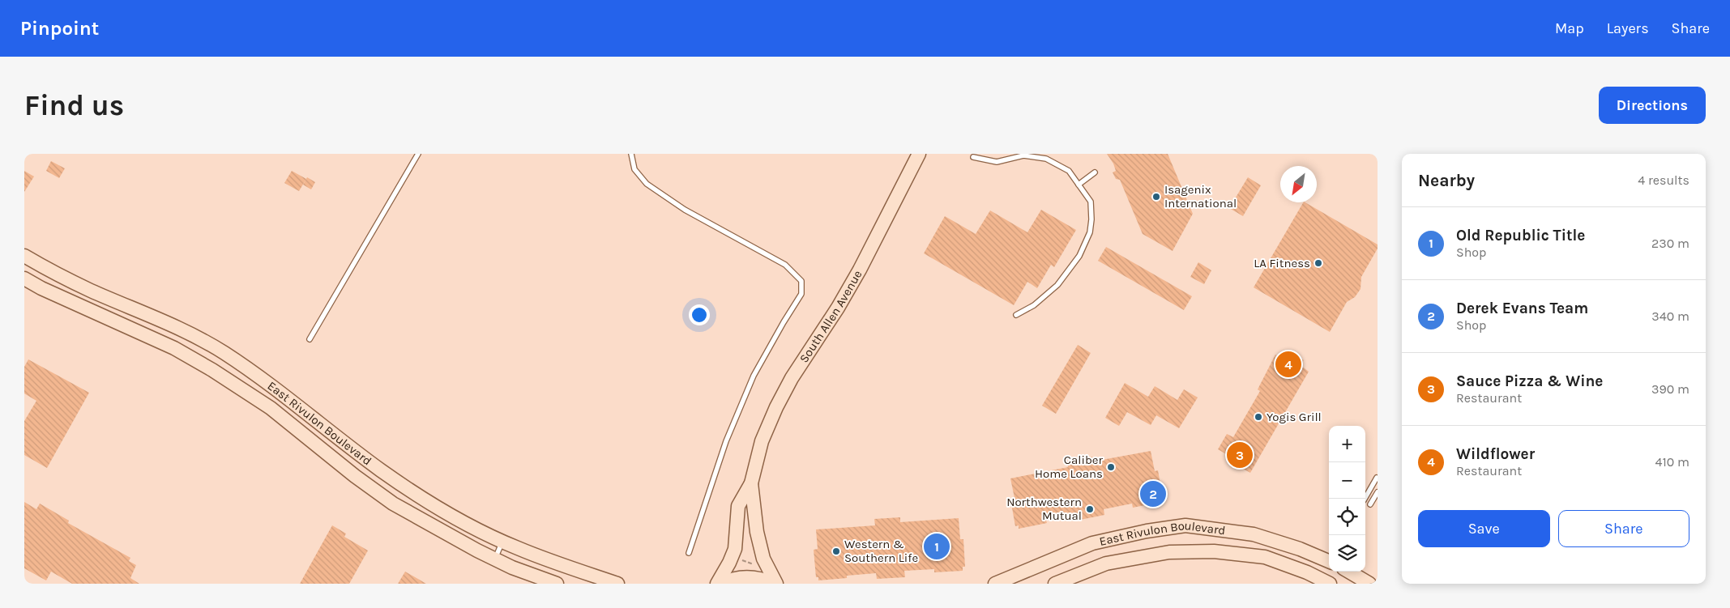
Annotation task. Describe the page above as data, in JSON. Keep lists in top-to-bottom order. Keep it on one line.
{"streets":{"street":["South Allen Avenue","East Rivulon Boulevard"]},"places":["Isagenix International","LA Fitness","Yogis Grill","Caliber Home Loans","Northwestern Mutual","Western & Southern Life"],"north":"bottom left","page":{"header":"Pinpoint","nav":["Map","Layers","Share"],"buttons":["Directions",["Save","Share"]],"title":"Find us","heading":["Nearby","4 results"],"list":[{"mark":"1","name":"Old Republic Title","note":"Shop","value":"230 m"},{"mark":"2","name":"Derek Evans Team","note":"Shop","value":"340 m"},{"mark":"3","name":"Sauce Pizza & Wine","note":"Restaurant","value":"390 m"},{"mark":"4","name":"Wildflower","note":"Restaurant","value":"410 m"}],"pins":["4","3","2","1"],"map_buttons":["+","−"]}}
